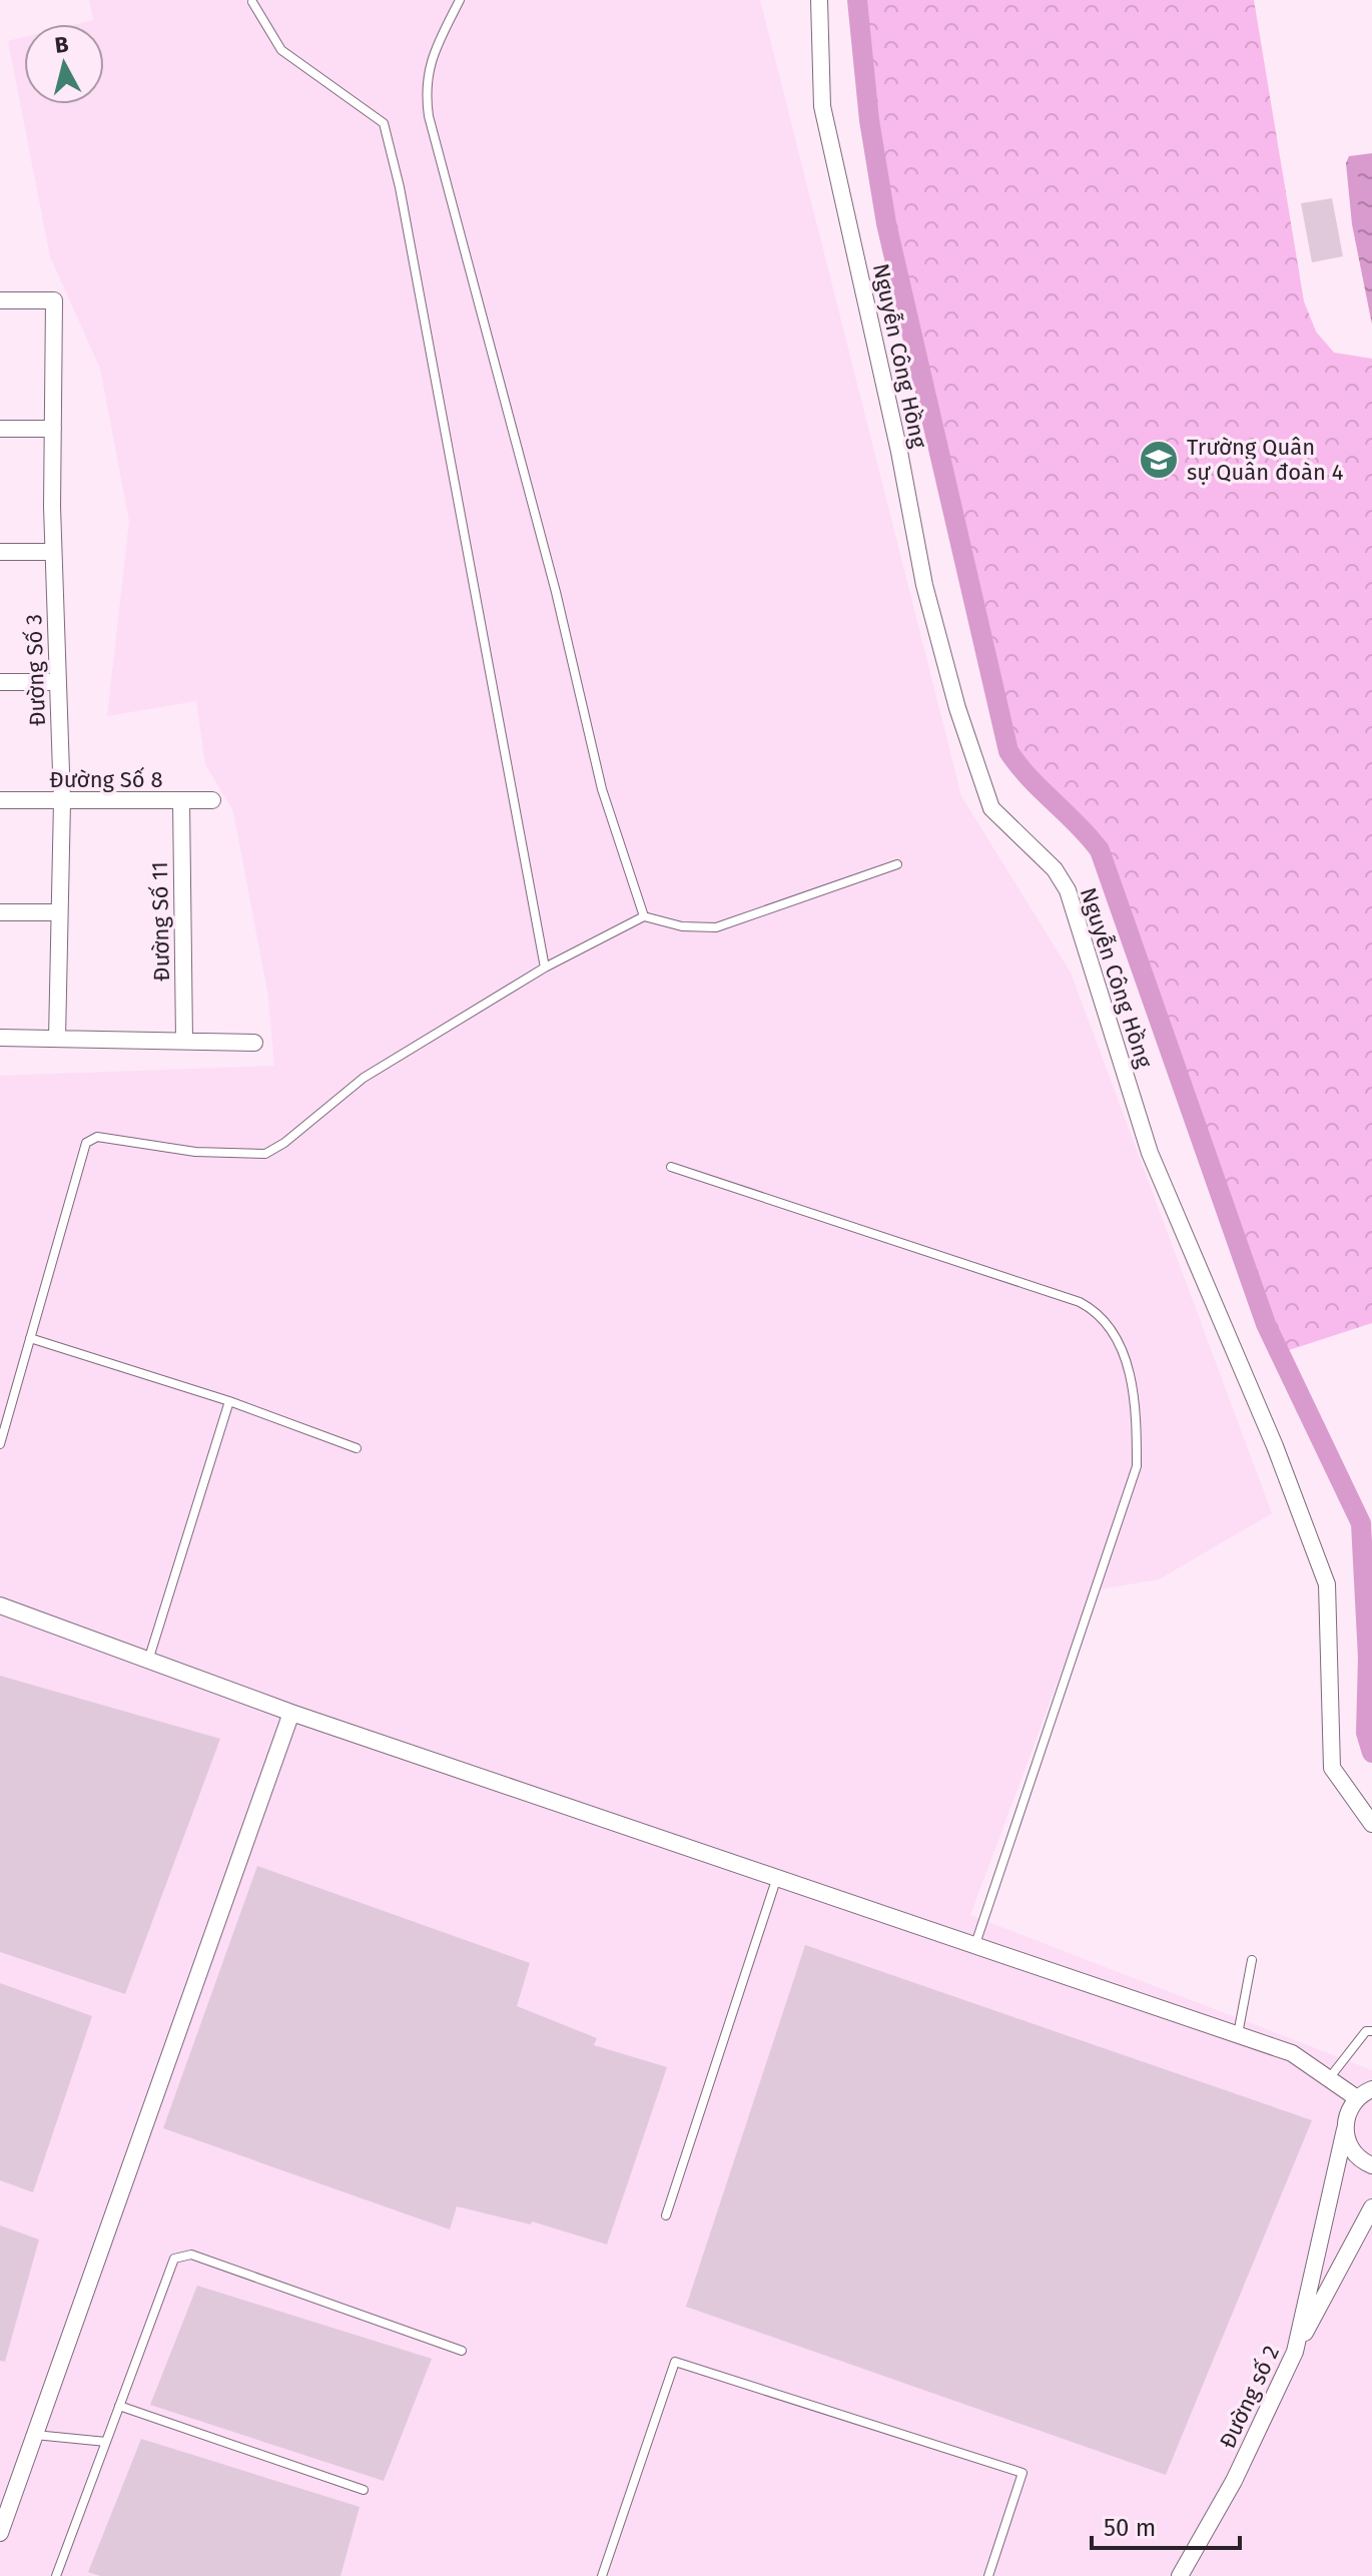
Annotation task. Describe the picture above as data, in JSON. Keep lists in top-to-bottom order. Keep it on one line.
{"streets":{"street":["Nguyễn Công Hồng","Đường Số 3","Đường Số 8","Đường Số 11","Đường số 2"]},"crossings":[["Đường Số 3","Đường Số 8"],["Đường Số 8","Đường Số 11"]],"places":{"school or university":["Trường Quân sự Quân đoàn 4"]},"scale_bar":"50 m","north":"top"}
